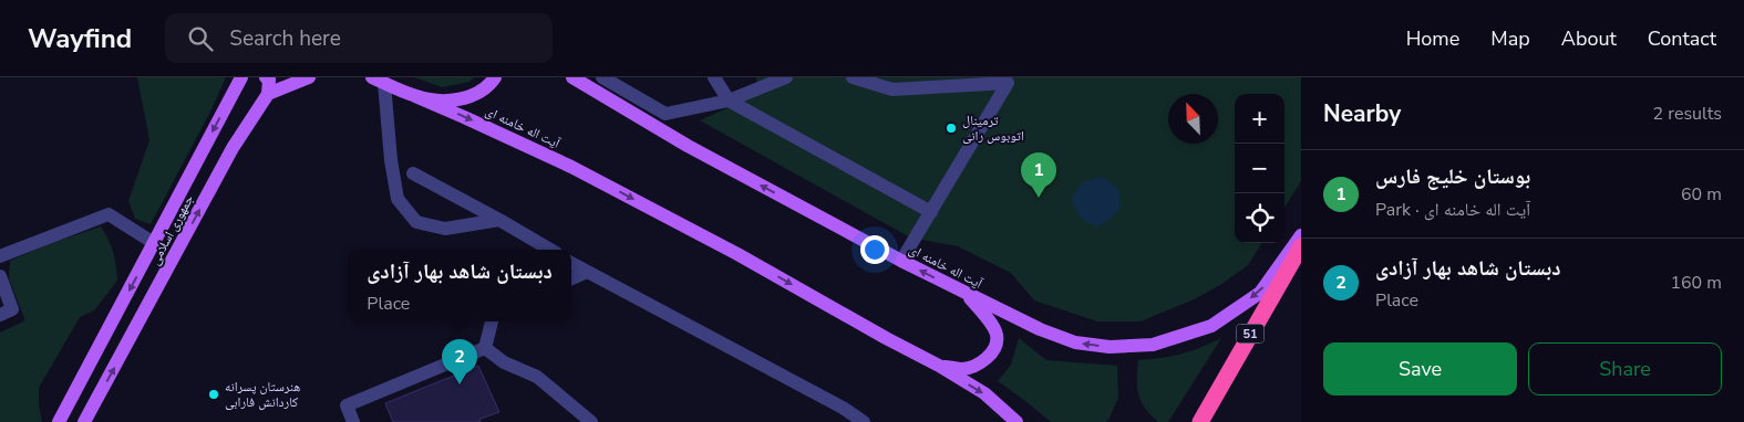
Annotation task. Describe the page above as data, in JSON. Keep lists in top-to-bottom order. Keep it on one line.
{"streets":{"highway":["51"],"main road":["آیت اله خامنه ای","جمهوری اسلامی"]},"places":["ترمینال اتوبوس رانی","هنرستان پسرانه کاردانش فارابی"],"north":"top left","page":{"header":"Wayfind","search":"Search here","nav":["Home","Map","About","Contact"],"heading":["Nearby","2 results"],"map_buttons":["+","−"],"list":[{"mark":"1","name":"بوستان خلیج فارس","note":"Park · آیت اله خامنه ای","value":"60 m"},{"mark":"2","name":"دبستان شاهد بهار آزادی","note":"Place","value":"160 m"}],"pins":["1","2"],"popup":["دبستان شاهد بهار آزادی","Place"],"buttons":["Save","Share"]}}
